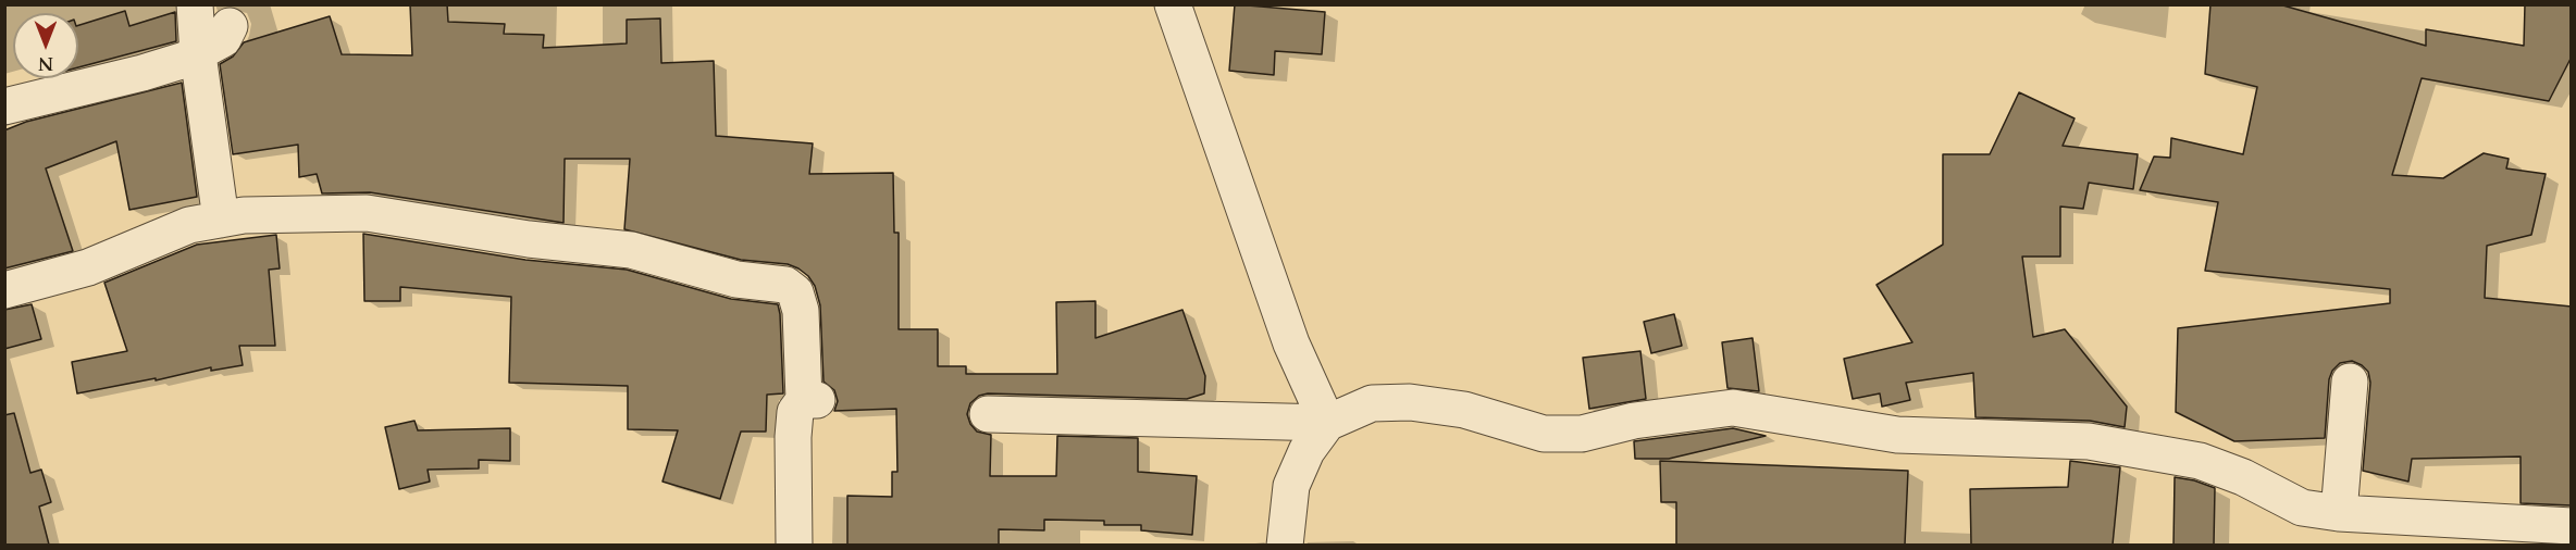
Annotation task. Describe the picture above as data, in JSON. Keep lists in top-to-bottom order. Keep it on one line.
{"north":"bottom"}
